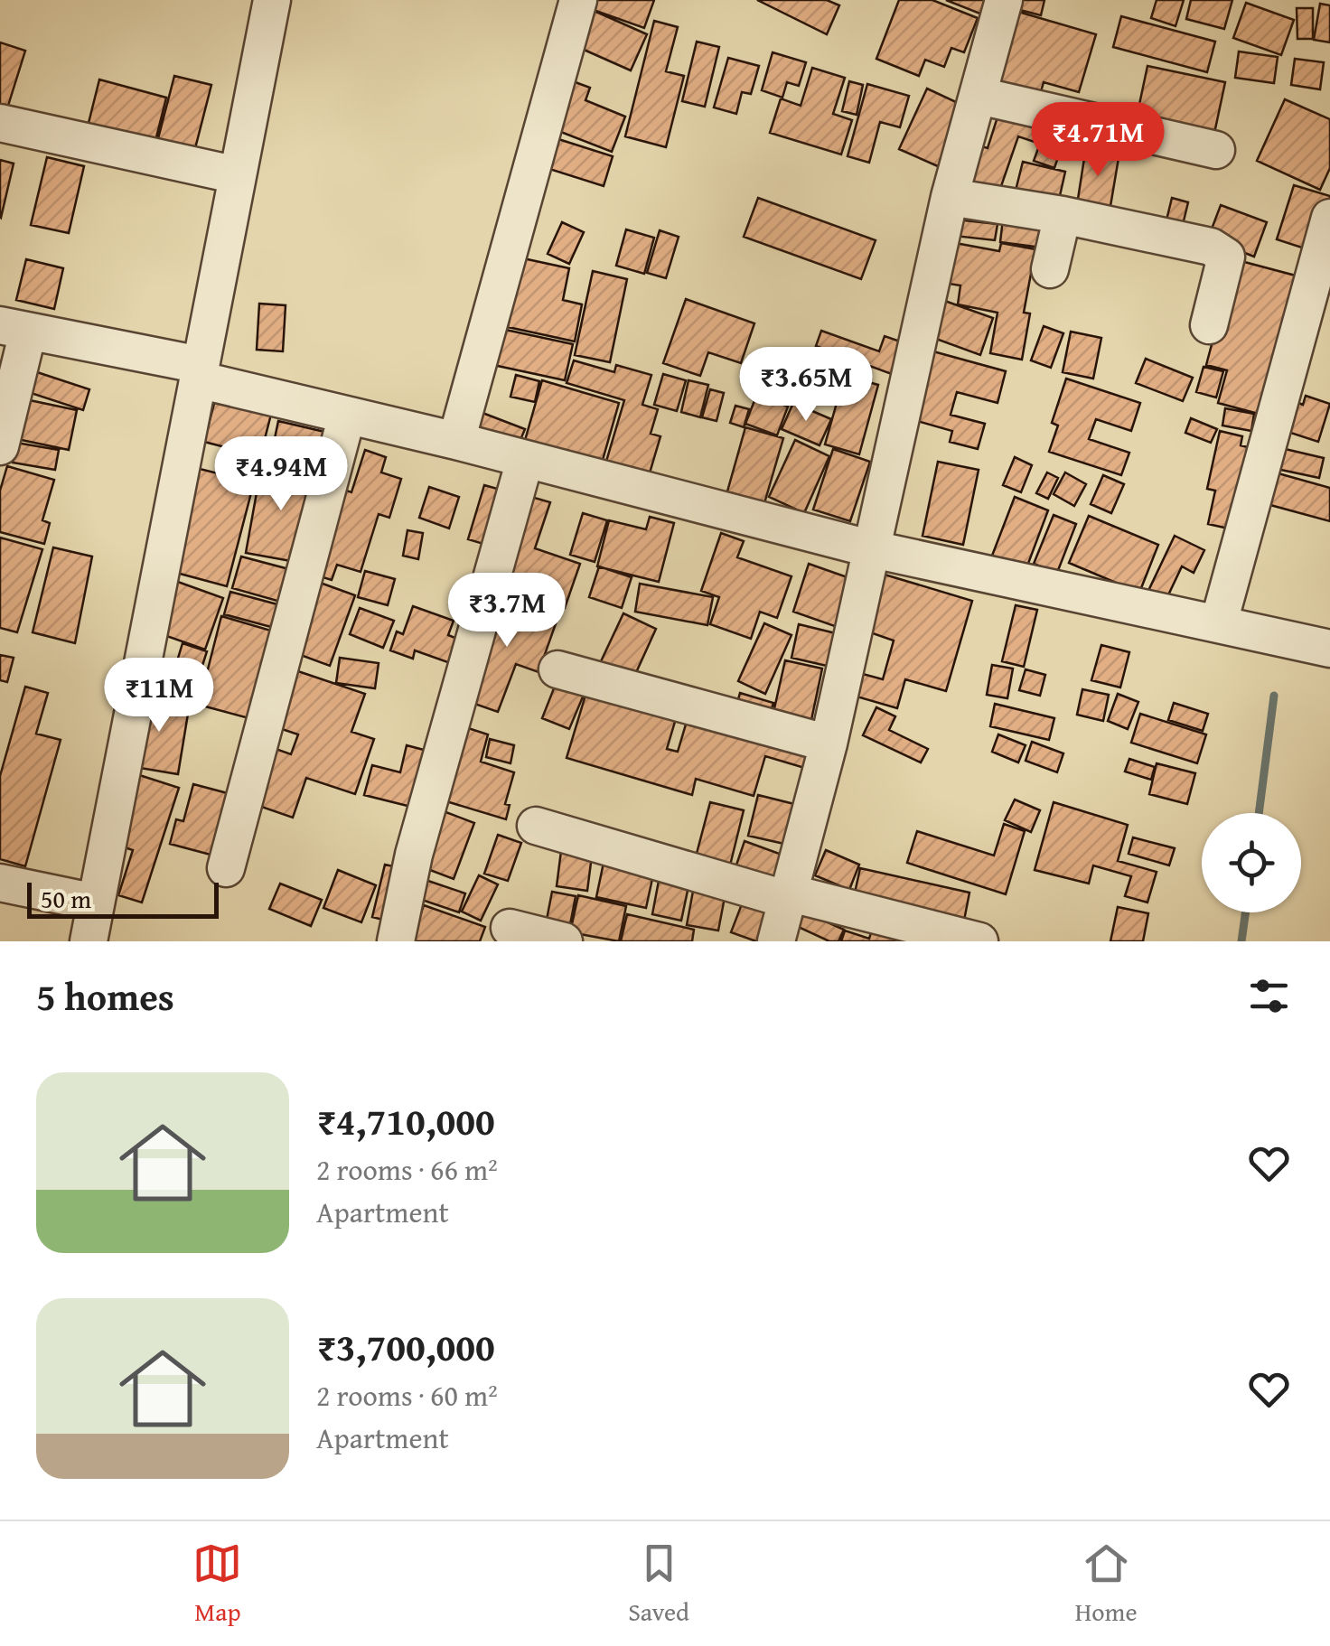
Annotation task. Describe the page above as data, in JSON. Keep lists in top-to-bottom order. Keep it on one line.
{"scale_bar":"50 m","page":{"price":["₹4.71M","₹3.65M","₹4.94M","₹3.7M","₹11M"],"scale":"50 m","heading":"5 homes","list":[{"name":"₹4,710,000","note":"2 rooms · 66 m² · Apartment"},{"name":"₹3,700,000","note":"2 rooms · 60 m² · Apartment"}],"tabs":["Map","Saved","Home"]}}
